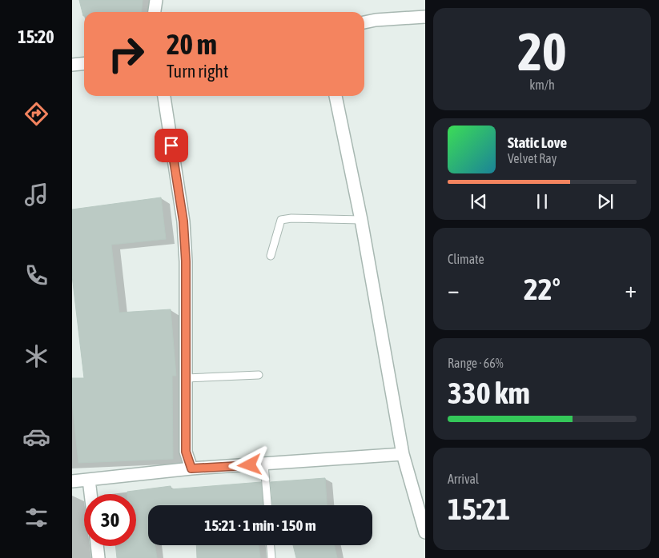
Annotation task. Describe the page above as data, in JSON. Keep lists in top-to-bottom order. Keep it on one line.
{"page":{"tabs":"15:20","tile":[["20","km/h"],"Climate",["Range · 66%","330 km"],["Arrival","15:21"]],"turn":["20 m","Turn right"],"song":["Static Love","Velvet Ray"],"heat":["−","22°","+"],"limit":"30","trip":"15:21 · 1 min · 150 m"}}
